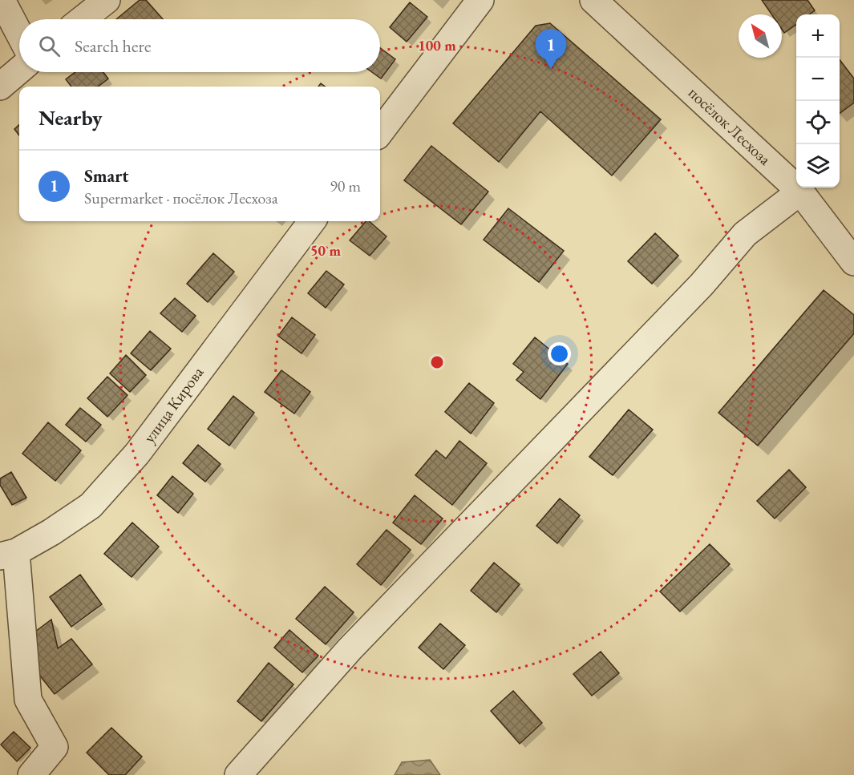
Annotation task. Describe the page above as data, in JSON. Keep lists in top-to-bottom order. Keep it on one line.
{"streets":{"street":["посёлок Лесхоза","улица Кирова"]},"north":"top left","page":{"map_buttons":["+","−"],"search":"Search here","pins":"1","heading":"Nearby","list":[{"mark":"1","name":"Smart","note":"Supermarket · посёлок Лесхоза","value":"90 m"}]},"rings":["100 m","50 m"]}
